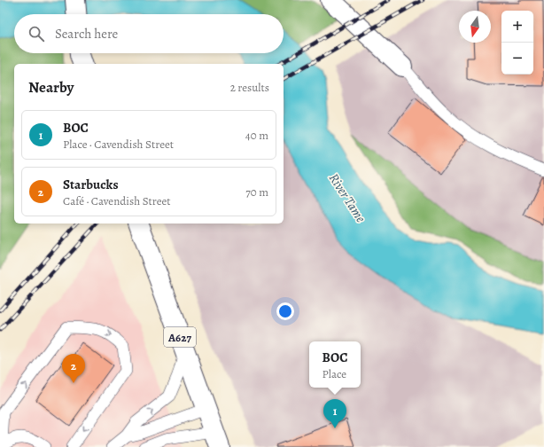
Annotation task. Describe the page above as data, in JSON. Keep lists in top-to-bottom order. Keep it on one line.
{"streets":{"main road":["A627"]},"water":["River Tame"],"north":"bottom","page":{"map_buttons":["+","−"],"search":"Search here","heading":["Nearby","2 results"],"list":[{"mark":"1","name":"BOC","note":"Place · Cavendish Street","value":"40 m"},{"mark":"2","name":"Starbucks","note":"Café · Cavendish Street","value":"70 m"}],"popup":["BOC","Place"],"pins":["2","1"]}}
